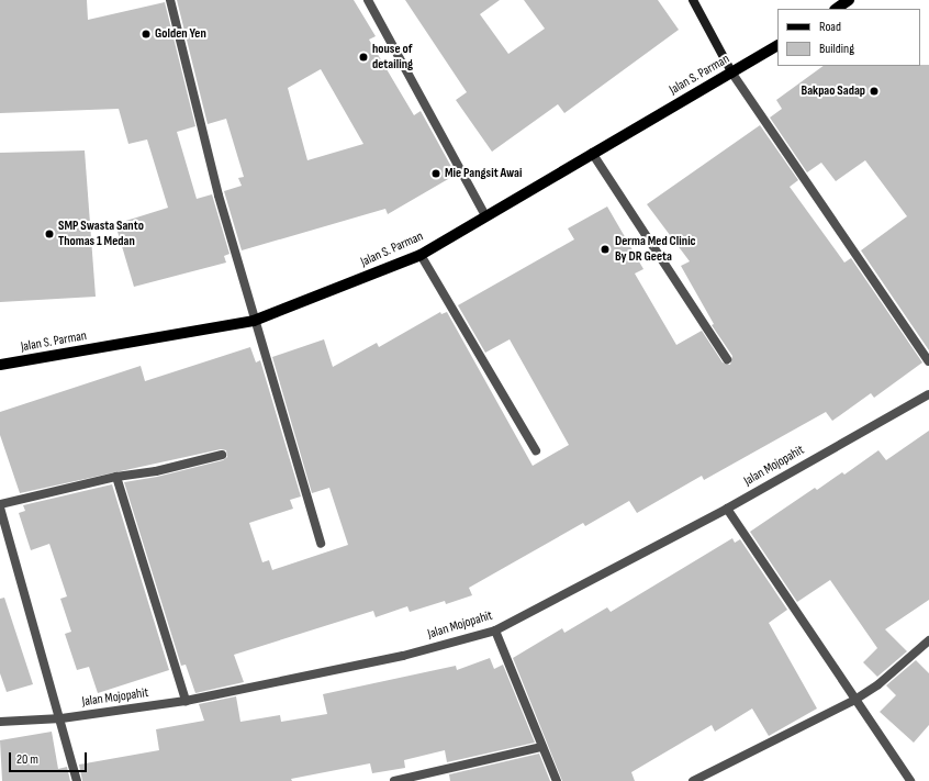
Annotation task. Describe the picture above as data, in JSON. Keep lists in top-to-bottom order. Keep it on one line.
{"streets":{"main road":["Jalan S. Parman"],"street":["Jalan Mojopahit"]},"places":["Golden Yen","house of detailing","Bakpao Sadap","Mie Pangsit Awai","SMP Swasta Santo Thomas 1 Medan","Derma Med Clinic By DR Geeta"],"legend":["Road","Building"],"scale_bar":"20 m"}
